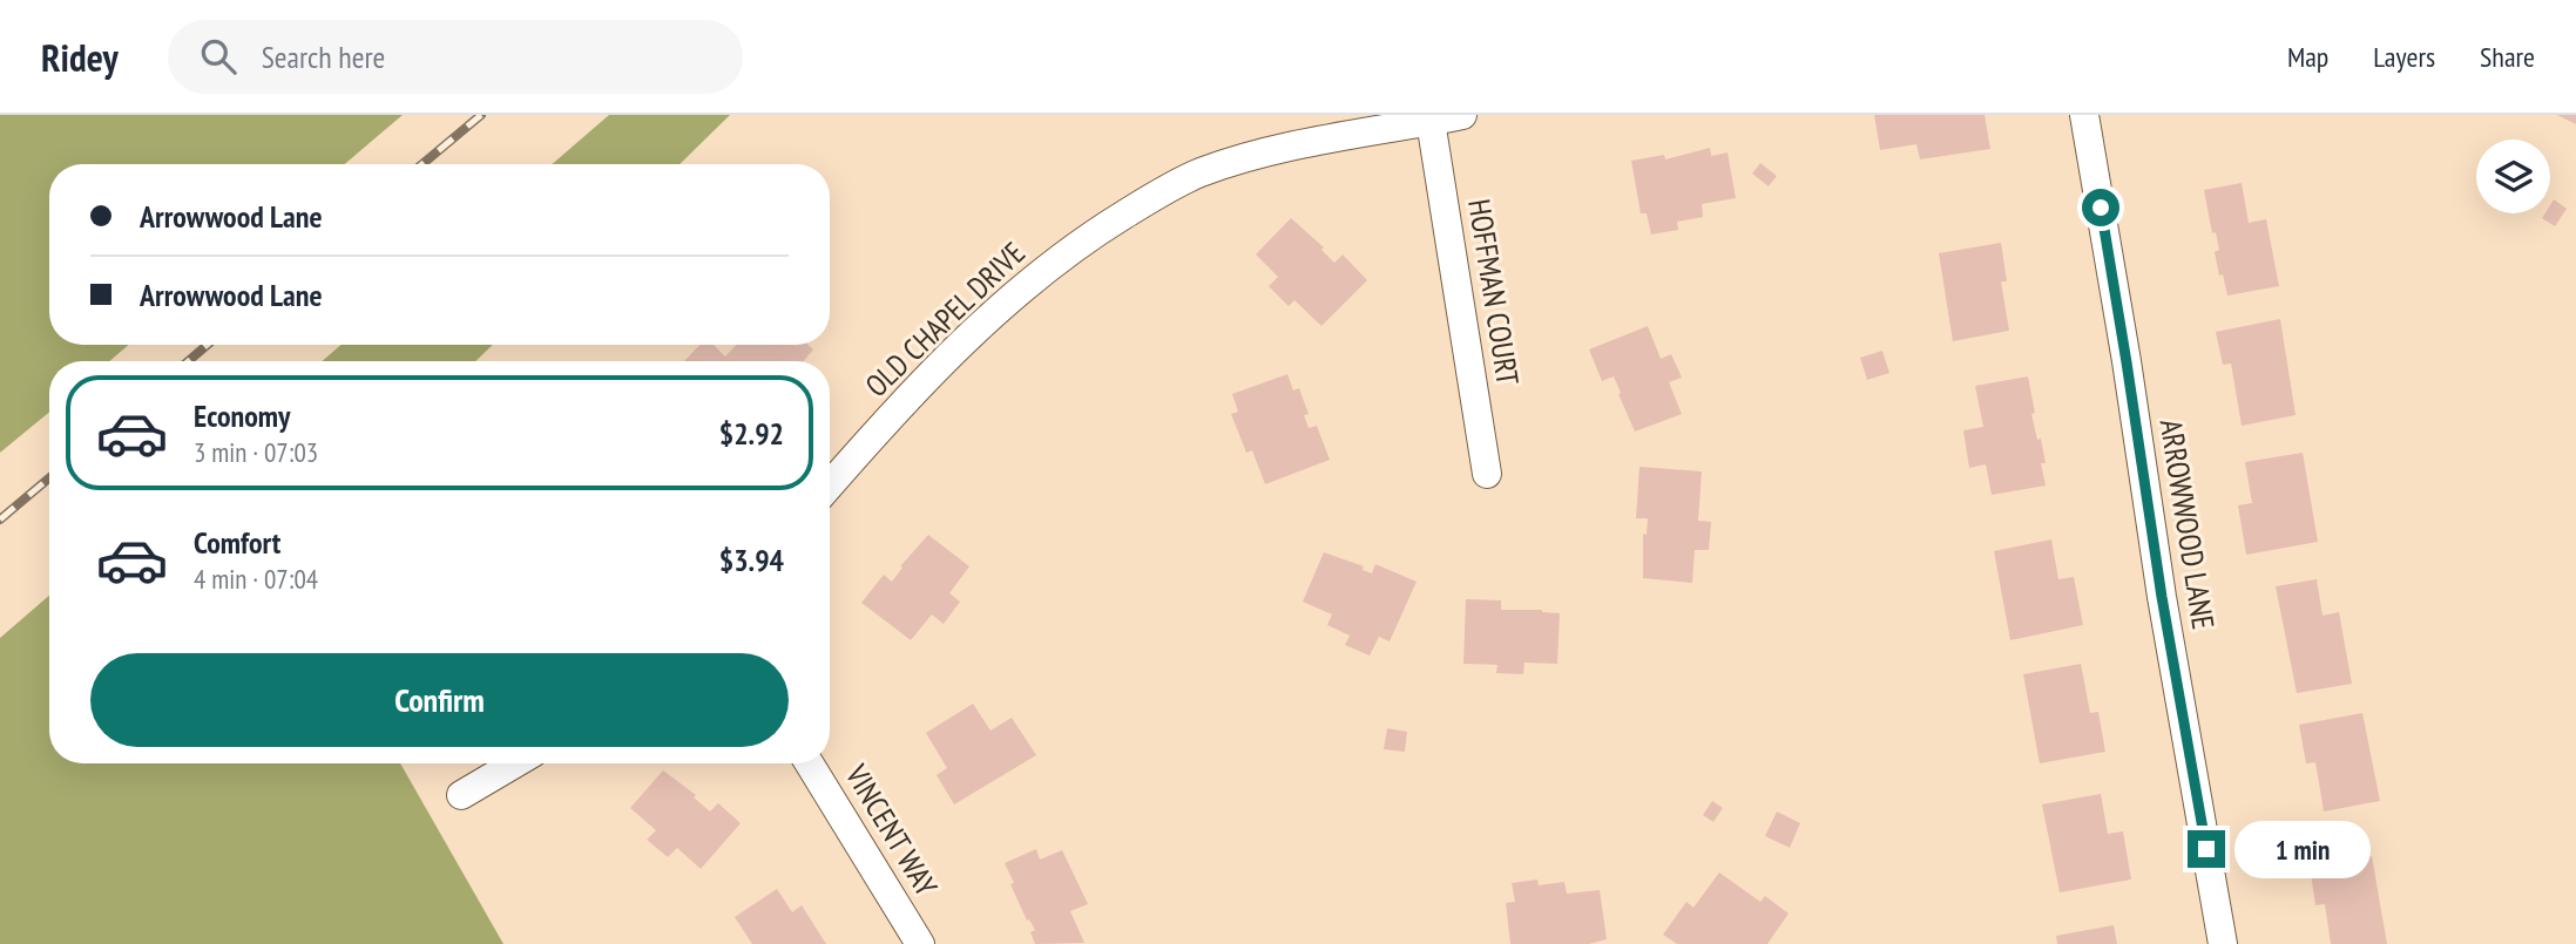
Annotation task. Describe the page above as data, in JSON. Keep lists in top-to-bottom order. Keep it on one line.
{"streets":{"street":["HOFFMAN COURT","OLD CHAPEL DRIVE","ARROWWOOD LANE","VINCENT WAY"]},"crossings":[["HOFFMAN COURT","OLD CHAPEL DRIVE"]],"page":{"header":"Ridey","search":"Search here","nav":["Map","Layers","Share"],"banner":["Arrowwood Lane","Arrowwood Lane"],"list":[{"name":"Economy","note":"3 min · 07:03","value":"$2.92"},{"name":"Comfort","note":"4 min · 07:04","value":"$3.94"}],"buttons":"Confirm","bubble":"1 min"}}
